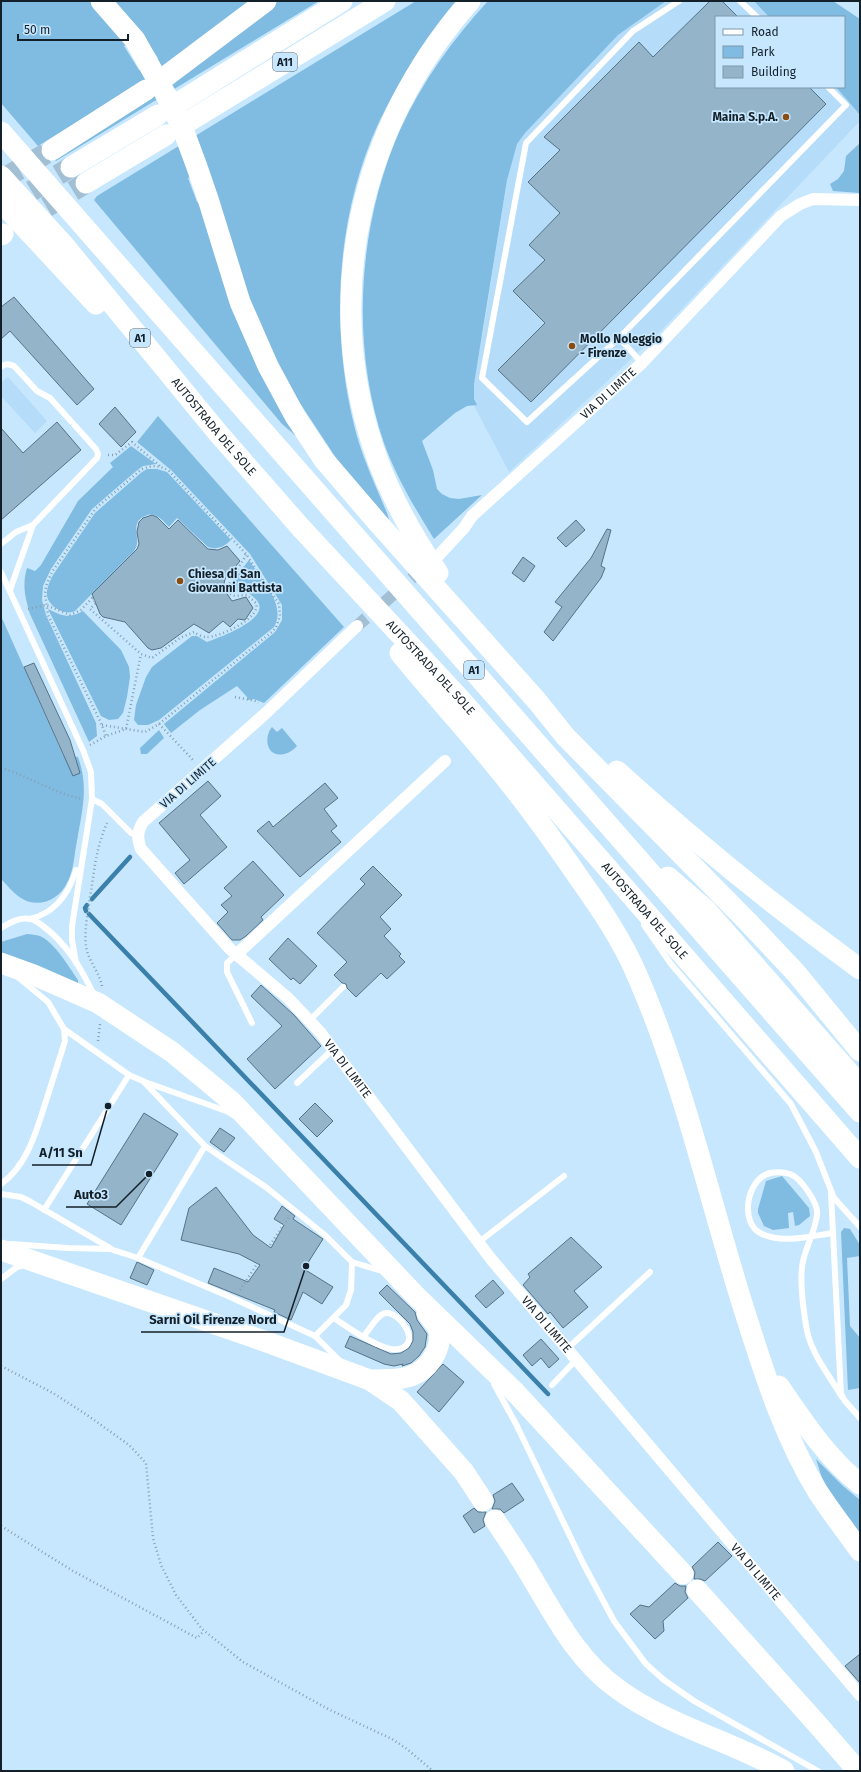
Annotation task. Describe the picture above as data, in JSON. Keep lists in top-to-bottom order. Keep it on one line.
{"streets":{"highway":["A11","A1","AUTOSTRADA DEL SOLE"],"street":["VIA DI LIMITE"]},"places":["Maina S.p.A.","Mollo Noleggio - Firenze","Chiesa di San Giovanni Battista","A/11 Sn","Auto3","Sarni Oil Firenze Nord"],"legend":["Road","Park","Building"],"scale_bar":"50 m"}
